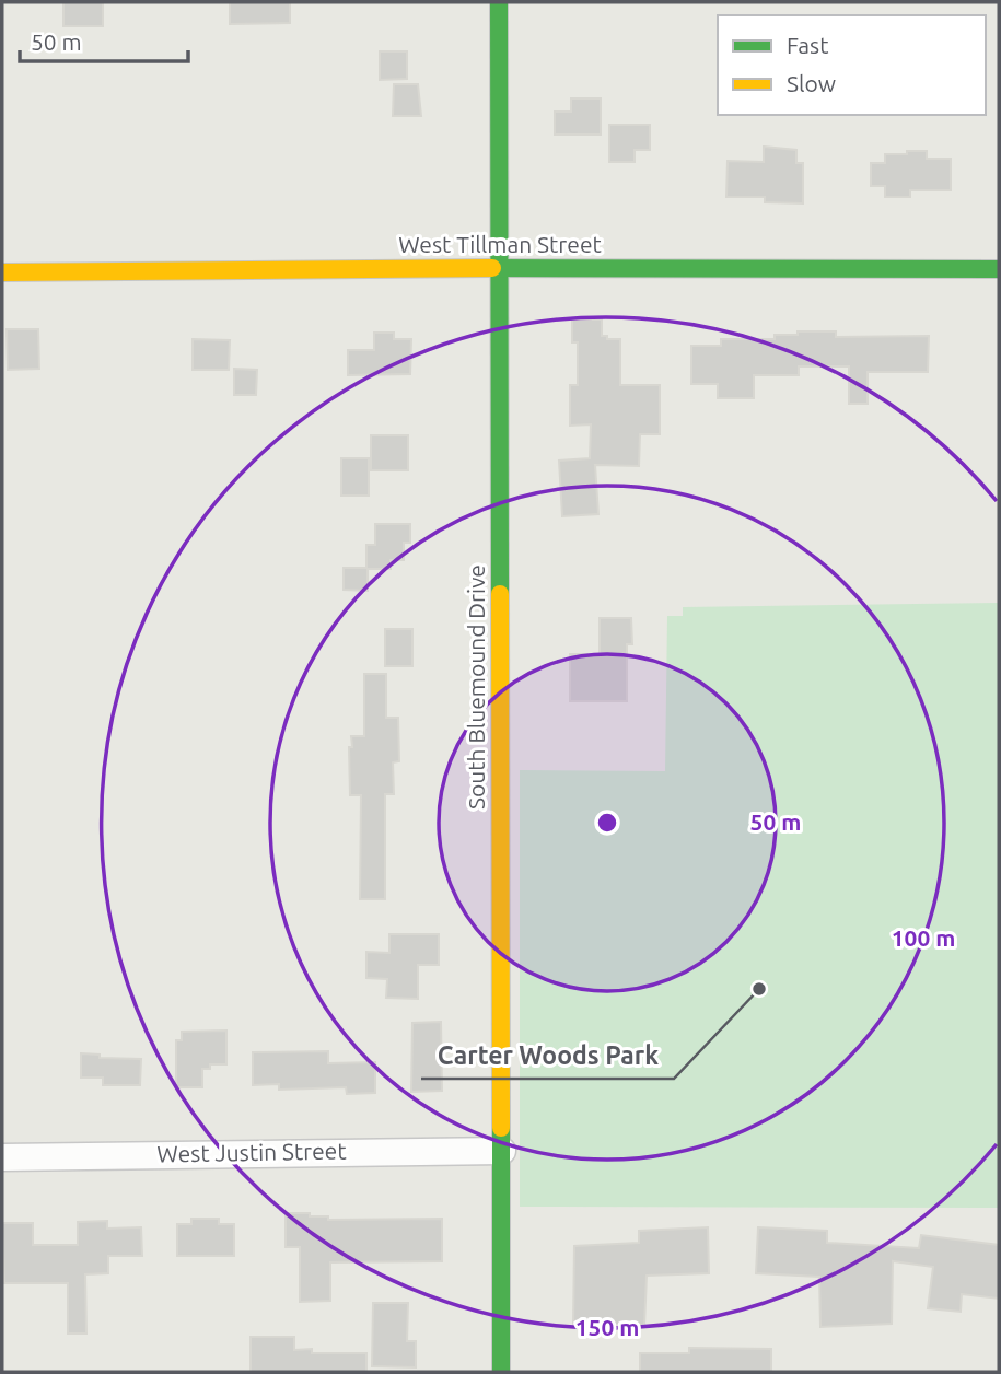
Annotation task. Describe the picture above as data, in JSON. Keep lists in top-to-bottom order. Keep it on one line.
{"streets":{"main road":["West Tillman Street","South Bluemound Drive"],"street":["West Justin Street"]},"crossings":[["West Tillman Street","South Bluemound Drive"],["South Bluemound Drive","West Justin Street"]],"places":["Carter Woods Park"],"legend":["Fast","Slow"],"scale_bar":"50 m","rings":["50 m","100 m","150 m"]}
